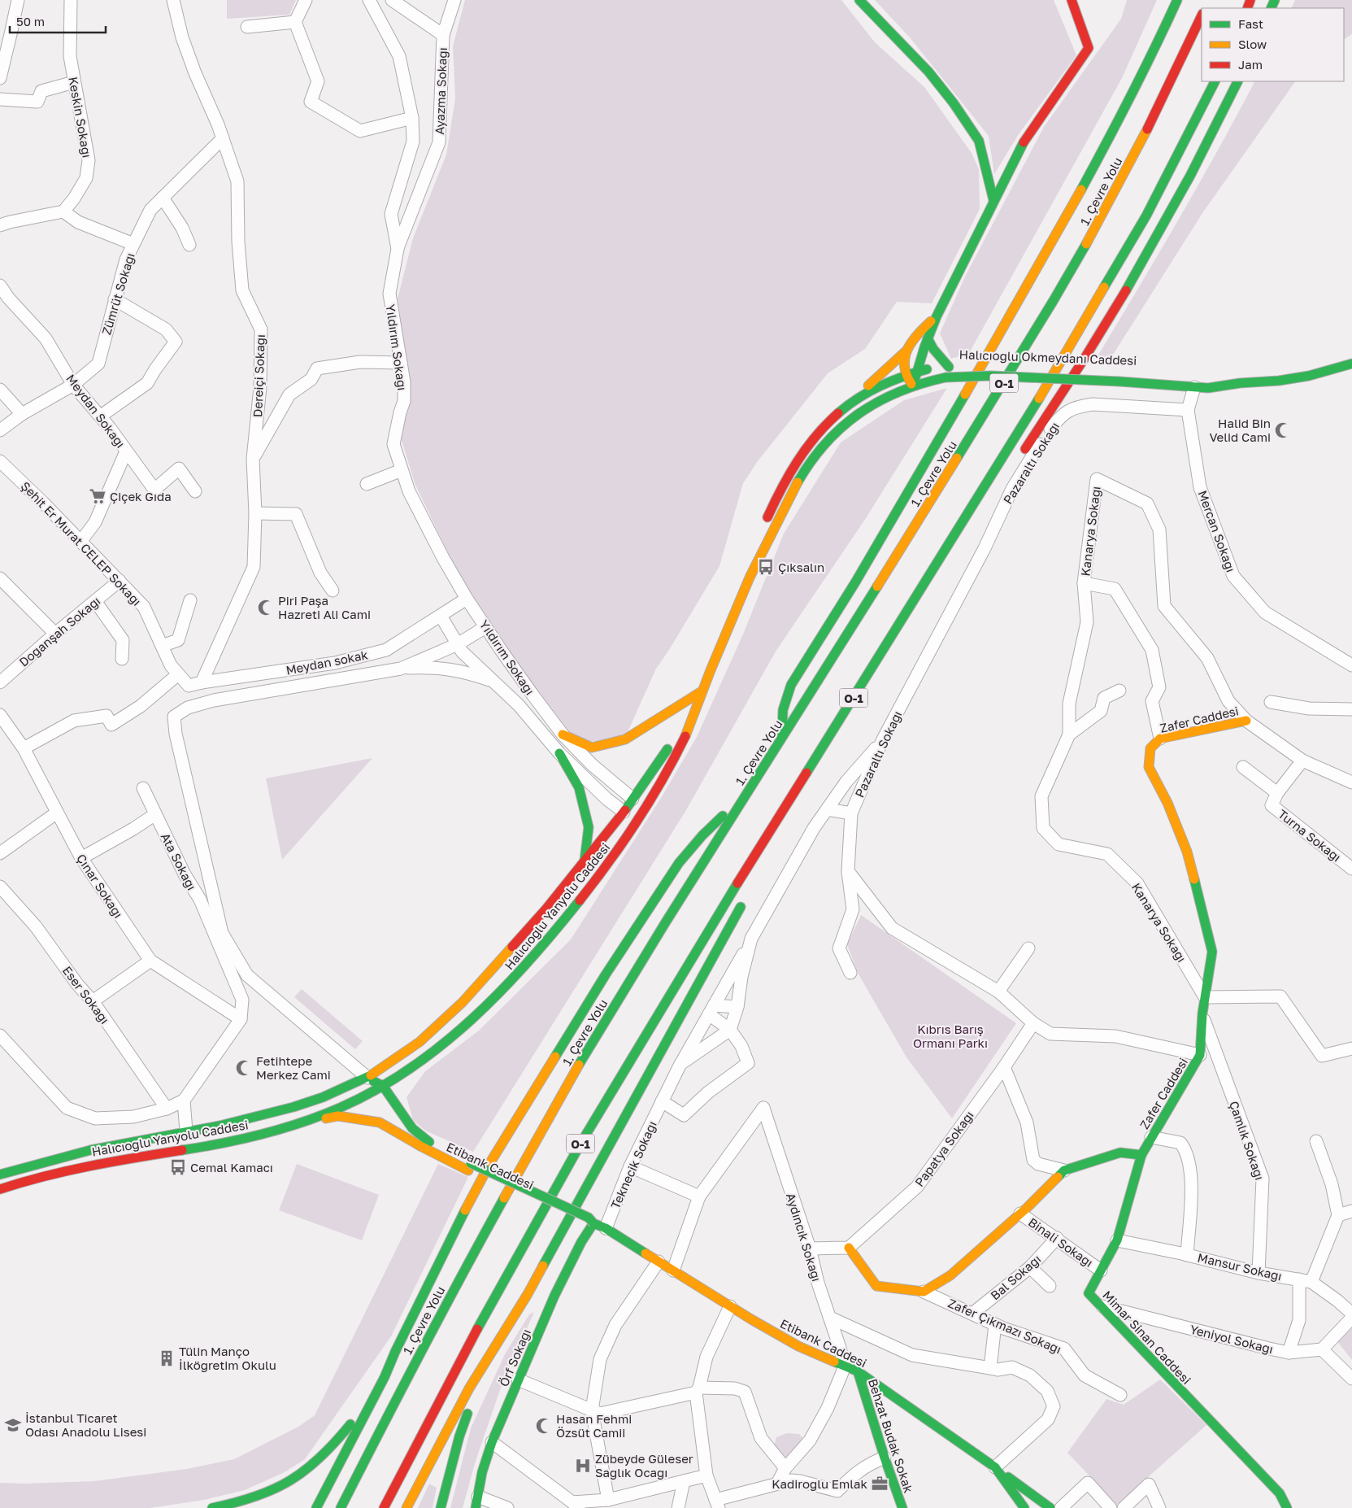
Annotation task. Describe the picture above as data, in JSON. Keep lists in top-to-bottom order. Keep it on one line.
{"streets":{"main road":["1. Çevre Yolu","Halıcıoğlu Okmeydanı Caddesi","O-1","Zafer Caddesi","Halıcıoğlu Yanyolu Caddesi","Etibank Caddesi","Mimar Sinan Caddesi","Örf Sokağı","Behzat Budak Sokak"],"street":["Ayazma Sokağı","Keskin Sokağı","Zümrüt Sokağı","Yıldırım Sokağı","Dereiçi Sokağı","Meydan Sokağı","Pazaraltı Sokağı","Kanarya Sokağı","Mercan Sokağı","Şehit Er Murat CELEP Sokağı","Doğanşah Sokağı","Meydan sokak","Turna Sokağı","Ata Sokağı","Çınar Sokağı","Eser Sokağı","Çamlık Sokağı","Papatya Sokağı","Teknecik Sokağı","Aydıncık Sokağı","Binali Sokağı","Mansur Sokağı","Bal Sokağı","Zafer Çıkmazı Sokağı","Yeniyol Sokağı"]},"crossings":[["Ayazma Sokağı","Yıldırım Sokağı"],["Zümrüt Sokağı","Dereiçi Sokağı"],["Zümrüt Sokağı","Meydan Sokağı"],["Yıldırım Sokağı","Meydan sokak"],["Yıldırım Sokağı","Halıcıoğlu Yanyolu Caddesi"],["Halıcıoğlu Okmeydanı Caddesi","Halıcıoğlu Yanyolu Caddesi"],["Dereiçi Sokağı","Meydan sokak"],["Pazaraltı Sokağı","Mercan Sokağı"],["Kanarya Sokağı","Zafer Caddesi"],["Şehit Er Murat CELEP Sokağı","Doğanşah Sokağı"],["Şehit Er Murat CELEP Sokağı","Meydan sokak"],["Zafer Caddesi","Çamlık Sokağı"],["Zafer Caddesi","Mimar Sinan Caddesi"],["Ata Sokağı","Çınar Sokağı"],["Halıcıoğlu Yanyolu Caddesi","Etibank Caddesi"],["Çamlık Sokağı","Mansur Sokağı"],["Teknecik Sokağı","Etibank Caddesi"],["Etibank Caddesi","Aydıncık Sokağı"],["Etibank Caddesi","Örf Sokağı"],["Etibank Caddesi","Behzat Budak Sokak"],["Binali Sokağı","Bal Sokağı"],["Binali Sokağı","Mimar Sinan Caddesi"],["Mansur Sokağı","Mimar Sinan Caddesi"],["Bal Sokağı","Zafer Çıkmazı Sokağı"],["Mimar Sinan Caddesi","Yeniyol Sokağı"]],"parks":["Kıbrıs Barış Ormanı Parkı"],"places":{"mosque":["Halid Bin Velid Cami","Piri Paşa Hazreti Ali Cami","Fetihtepe Merkez Cami","Hasan Fehmi Özsüt Camii"],"supermarket":["Çiçek Gıda"],"bus stop":["Çıksalın","Cemal Kamacı"],"building":["Tülin Manço İlköğretim Okulu"],"school or university":["İstanbul Ticaret Odası Anadolu Lisesi"],"hospital":["Zübeyde Güleser Sağlık Ocağı"],"office":["Kadiroğlu Emlak"]},"legend":["Fast","Slow","Jam"],"scale_bar":"50 m"}
